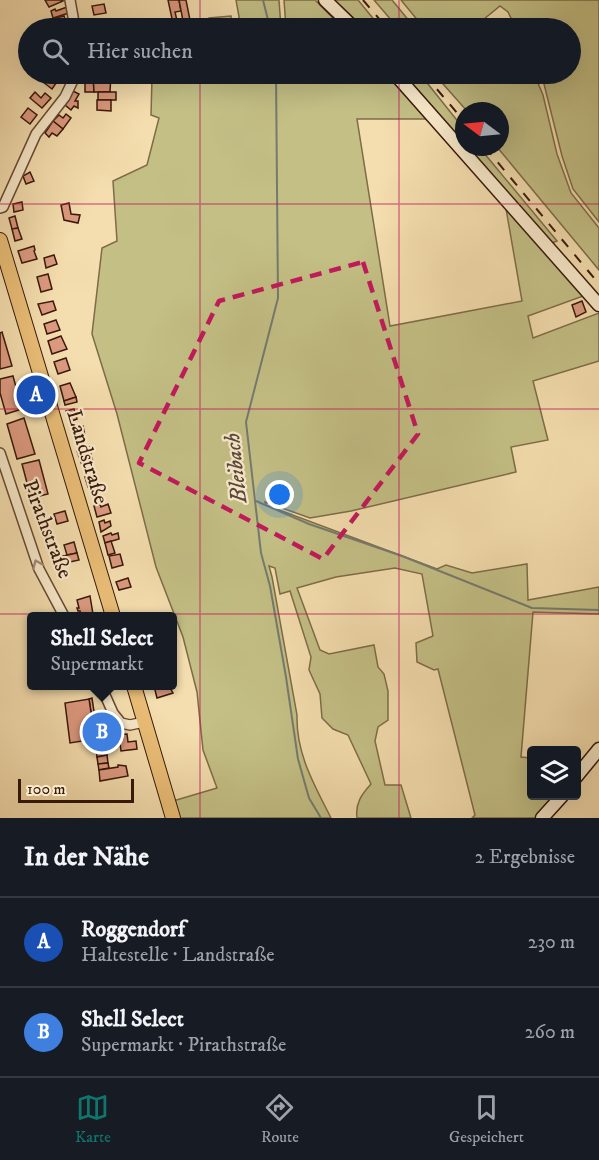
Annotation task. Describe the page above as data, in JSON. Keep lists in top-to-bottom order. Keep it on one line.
{"streets":{"main road":["Landstraße"],"street":["Pirathstraße"]},"one_way":["Pirathstraße"],"water":["Bleibach"],"scale_bar":"100 m","north":"left","page":{"search":"Hier suchen","pins":["A","B"],"popup":["Shell Select","Supermarkt"],"scale":"100 m","heading":["In der Nähe","2 Ergebnisse"],"list":[{"mark":"A","name":"Roggendorf","note":"Haltestelle · Landstraße","value":"230 m"},{"mark":"B","name":"Shell Select","note":"Supermarkt · Pirathstraße","value":"260 m"}],"nav":["Karte","Route","Gespeichert"]}}
